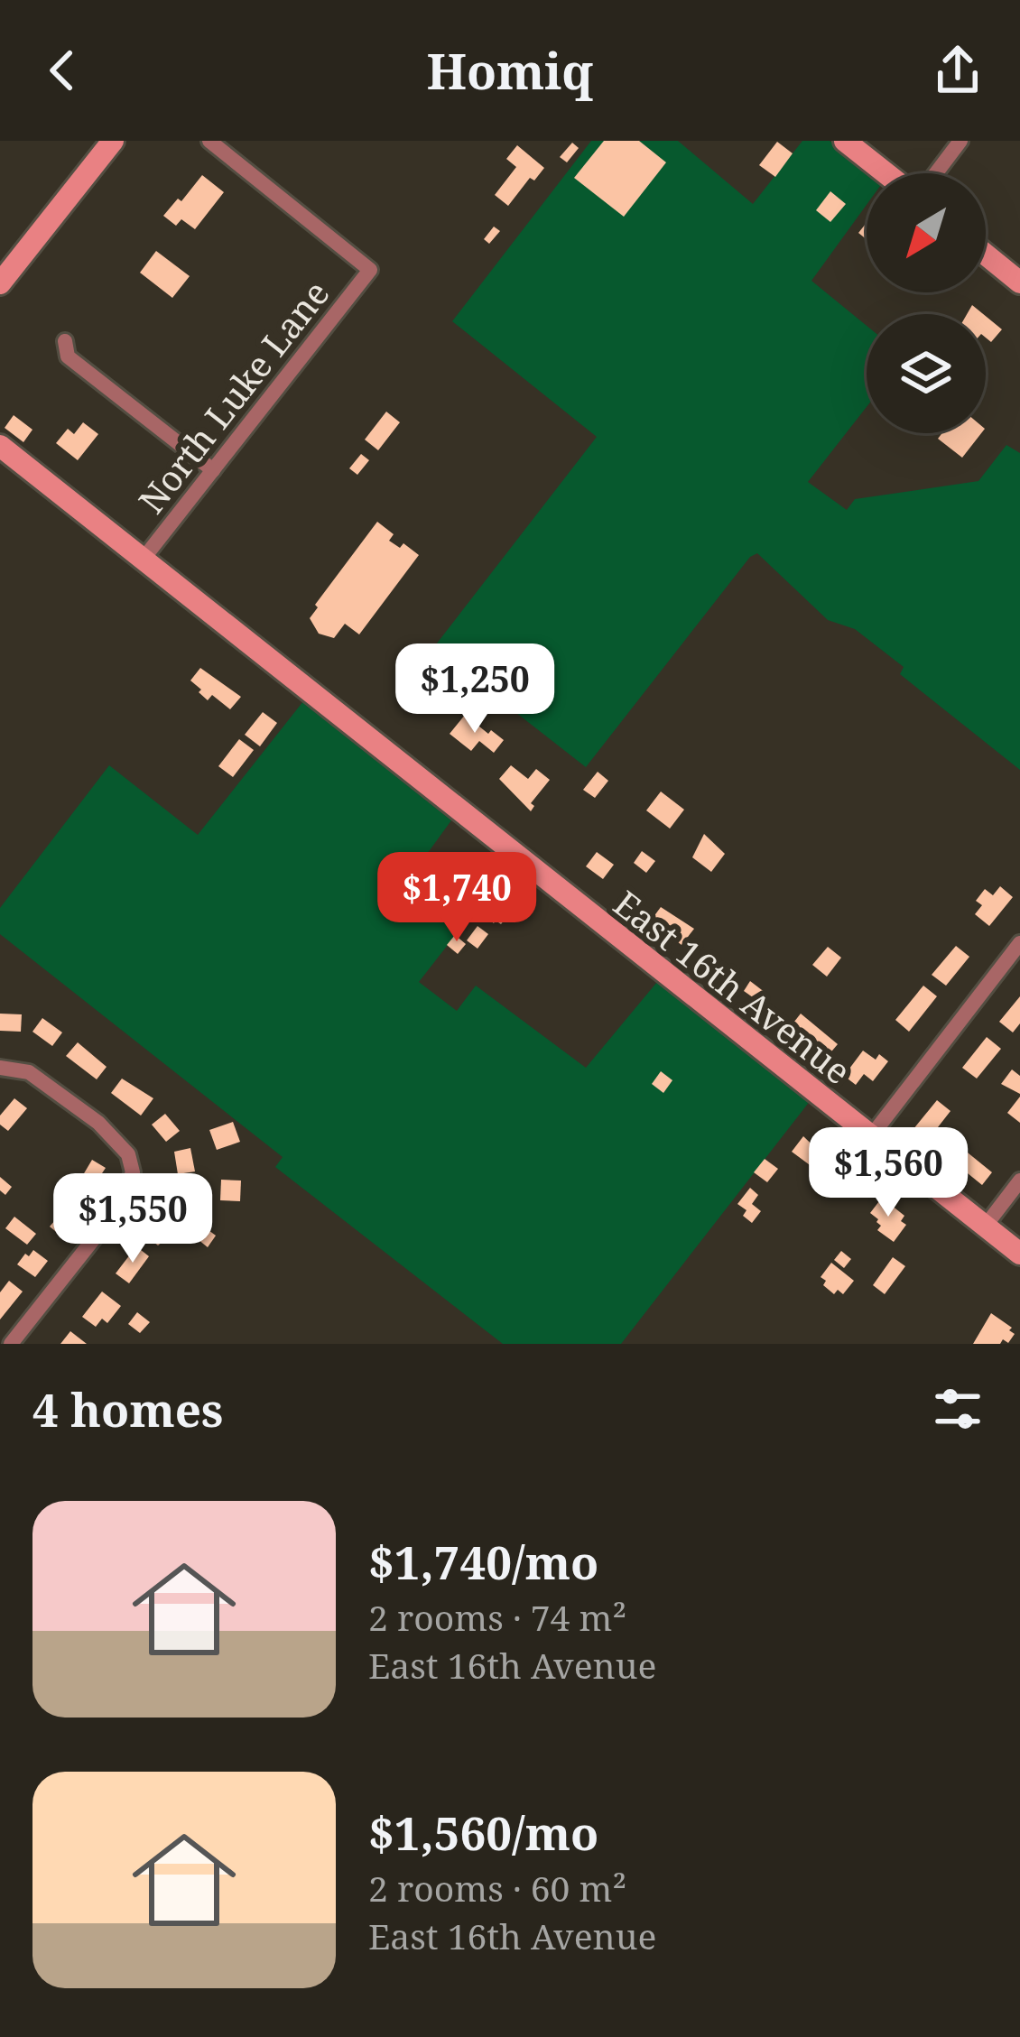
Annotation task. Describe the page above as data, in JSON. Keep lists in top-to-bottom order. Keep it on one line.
{"streets":{"street":["North Luke Lane","East 16th Avenue"]},"crossings":[["North Luke Lane","East 16th Avenue"]],"north":"bottom left","page":{"header":"Homiq","price":["$1,250","$1,740","$1,560","$1,550"],"heading":"4 homes","list":[{"name":"$1,740/mo","note":"2 rooms · 74 m² · East 16th Avenue"},{"name":"$1,560/mo","note":"2 rooms · 60 m² · East 16th Avenue"}]}}
